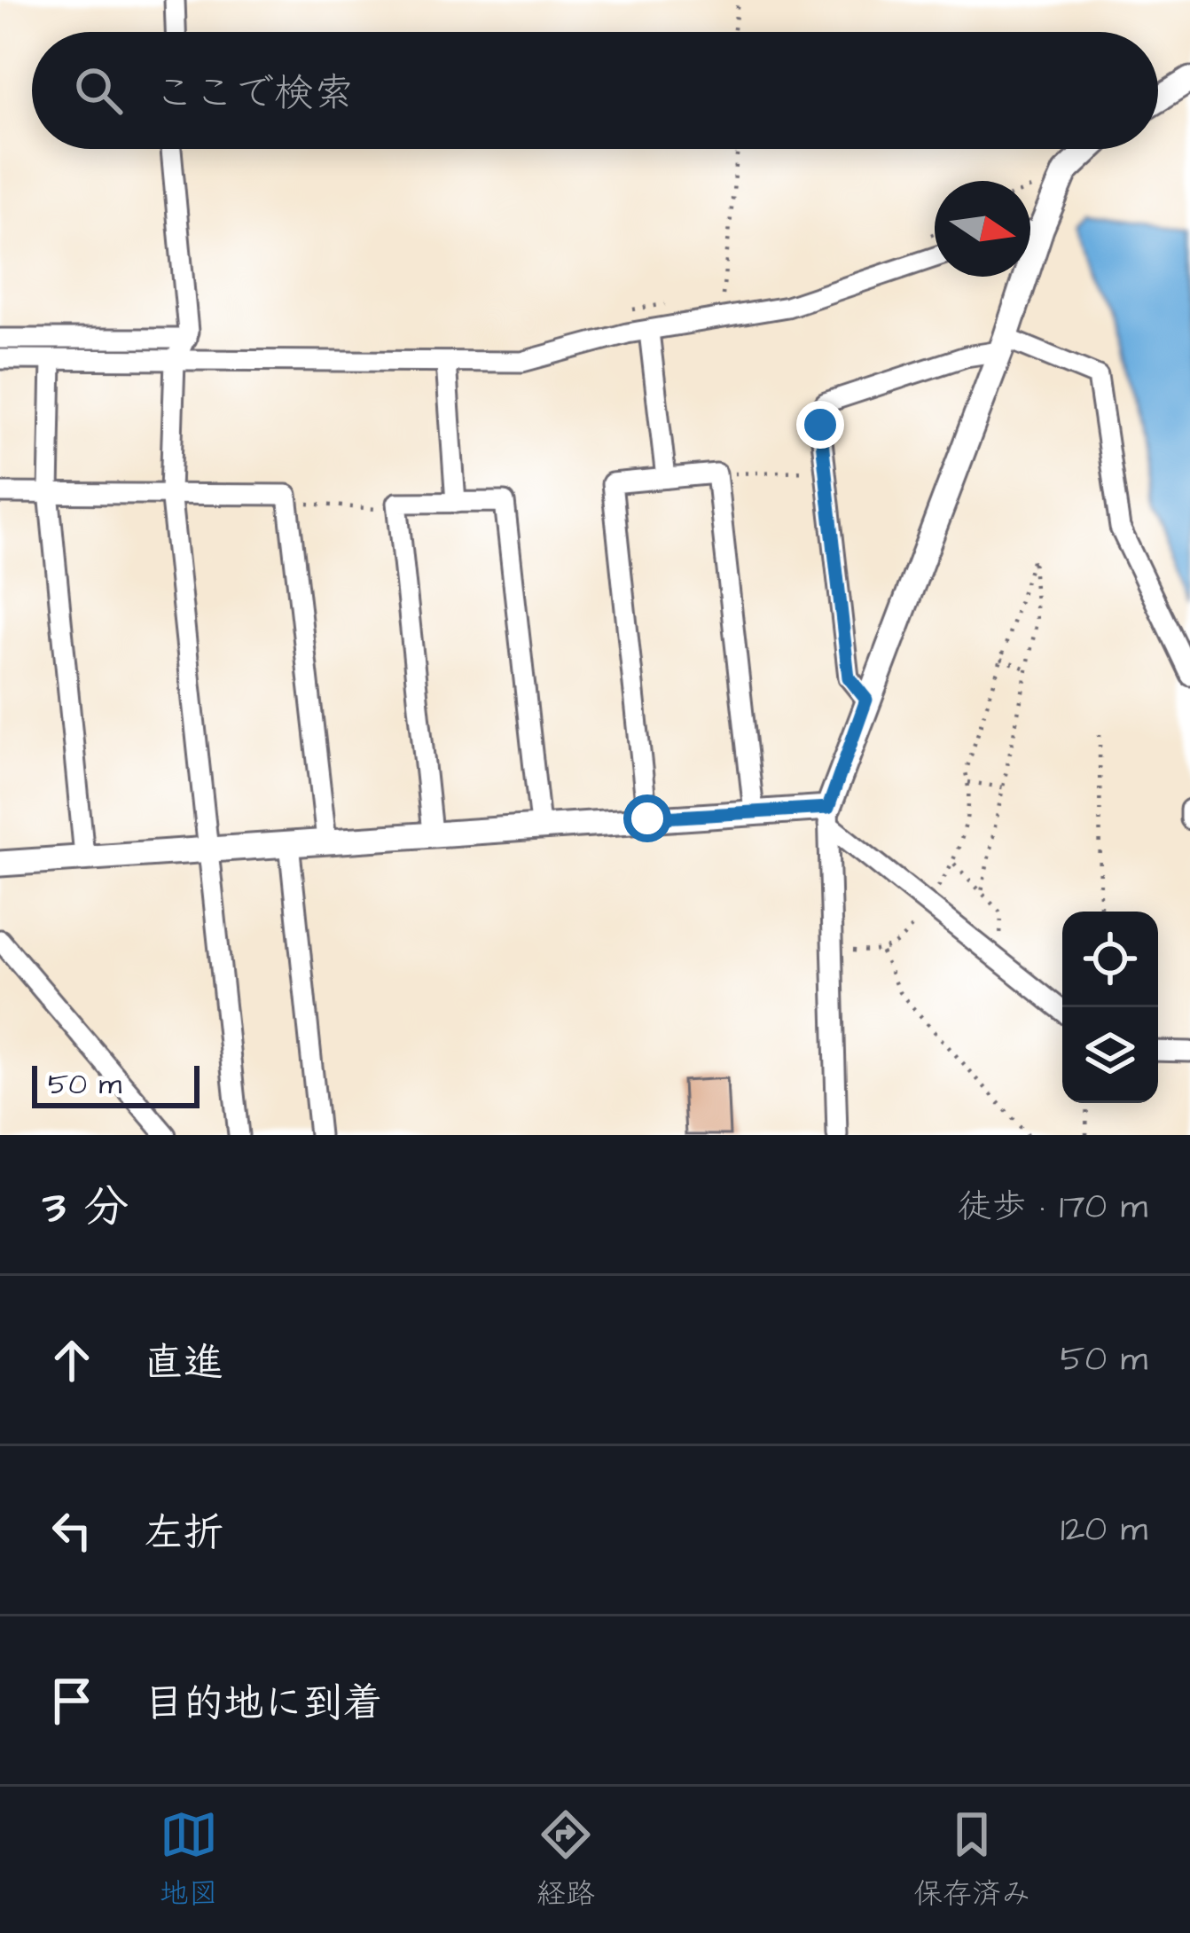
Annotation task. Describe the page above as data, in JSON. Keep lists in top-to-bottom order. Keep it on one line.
{"scale_bar":"50 m","north":"right","page":{"search":"ここで検索","scale":"50 m","heading":["3 分","徒歩 · 170 m"],"list":[["直進","50 m"],["左折","120 m"],"目的地に到着"],"nav":["地図","経路","保存済み"]}}
